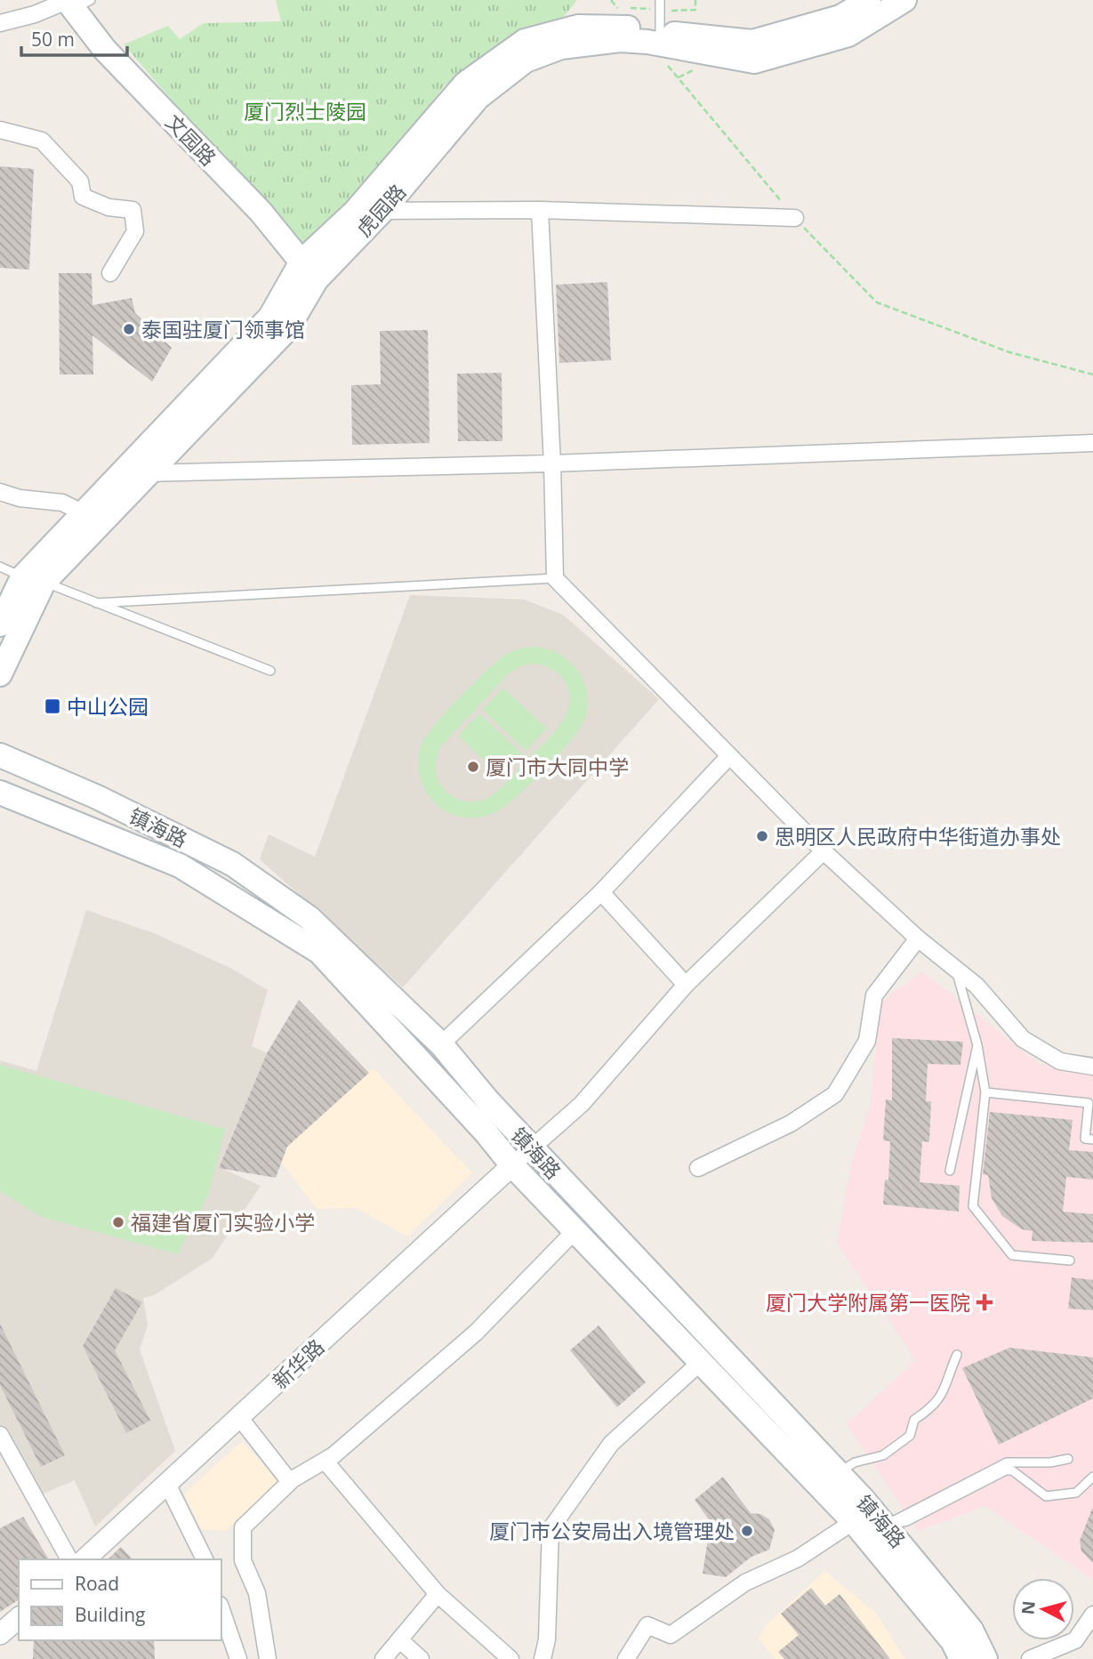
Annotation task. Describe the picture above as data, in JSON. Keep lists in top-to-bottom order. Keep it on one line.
{"streets":{"main road":["文园路","虎园路","镇海路"],"street":["新华路"]},"crossings":[["文园路","虎园路"],["镇海路","新华路"]],"parks":["厦门烈士陵园"],"places":{"other":["泰国驻厦门领事馆","厦门市大同中学","思明区人民政府中华街道办事处","福建省厦门实验小学","厦门市公安局出入境管理处"],"transit":["中山公园"],"health":["厦门大学附属第一医院"]},"legend":["Road","Building"],"scale_bar":"50 m","north":"left"}
